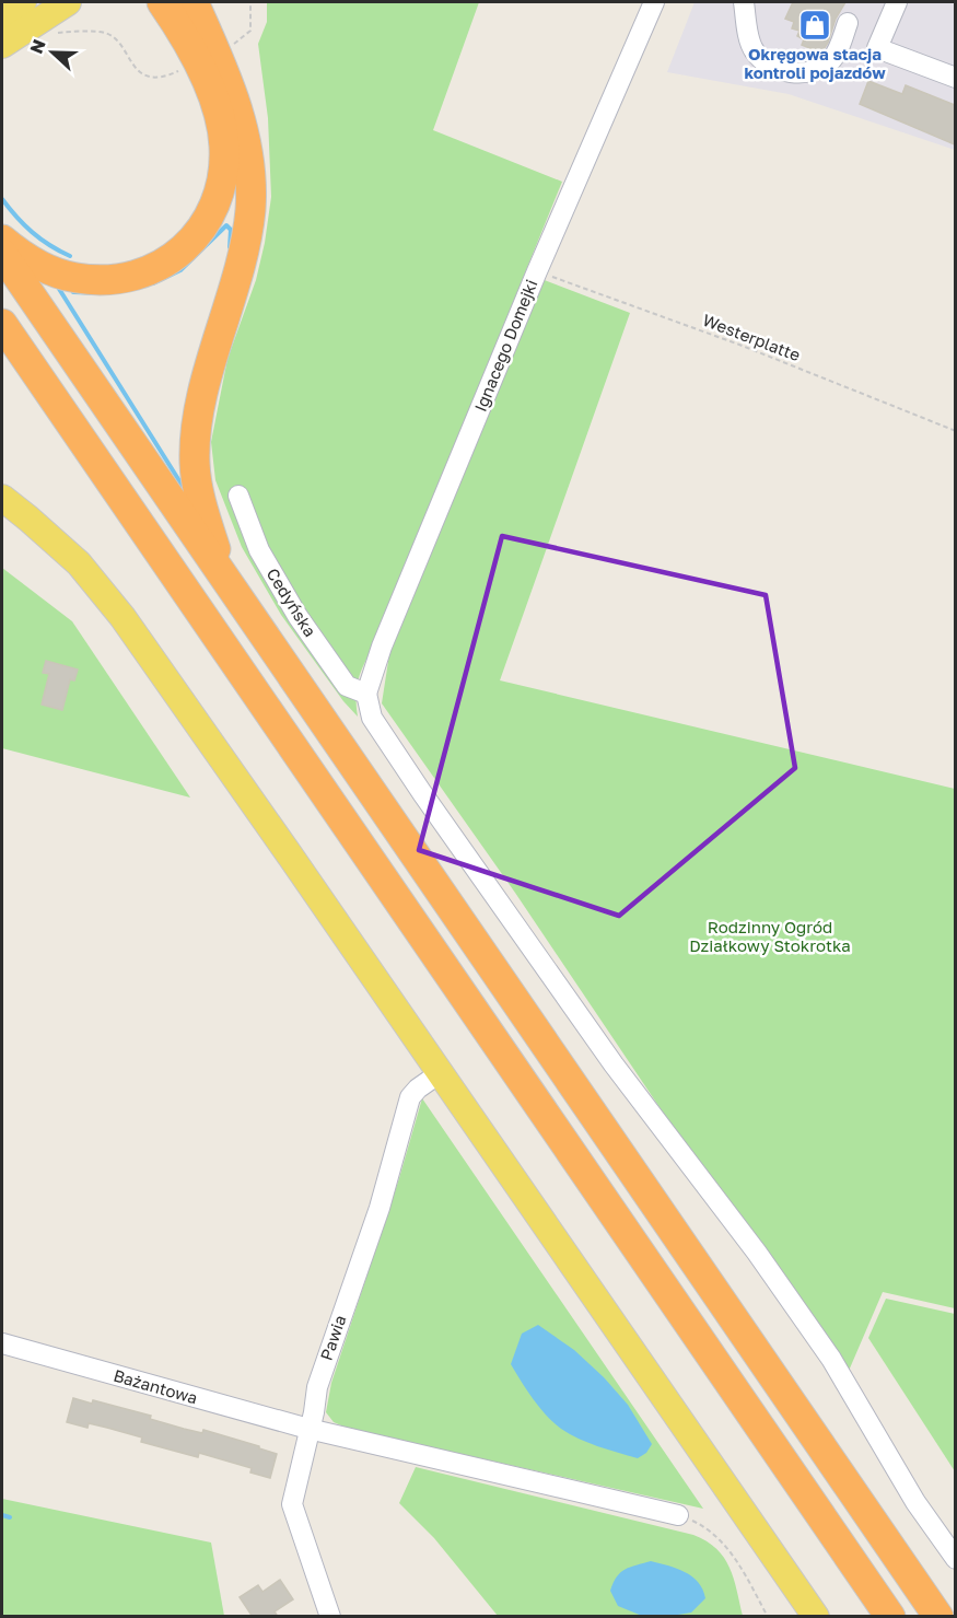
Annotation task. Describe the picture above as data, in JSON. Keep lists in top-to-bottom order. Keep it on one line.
{"streets":{"street":["Ignacego Domejki","Cedyńska","Pawia","Bażantowa"],"path":["Westerplatte"]},"crossings":[["Westerplatte","Ignacego Domejki"],["Ignacego Domejki","Cedyńska"],["Pawia","Bażantowa"]],"parks":["Rodzinny Ogród Działkowy Stokrotka"],"places":{"shop":["Okręgowa stacja kontroli pojazdów"]},"north":"left"}
